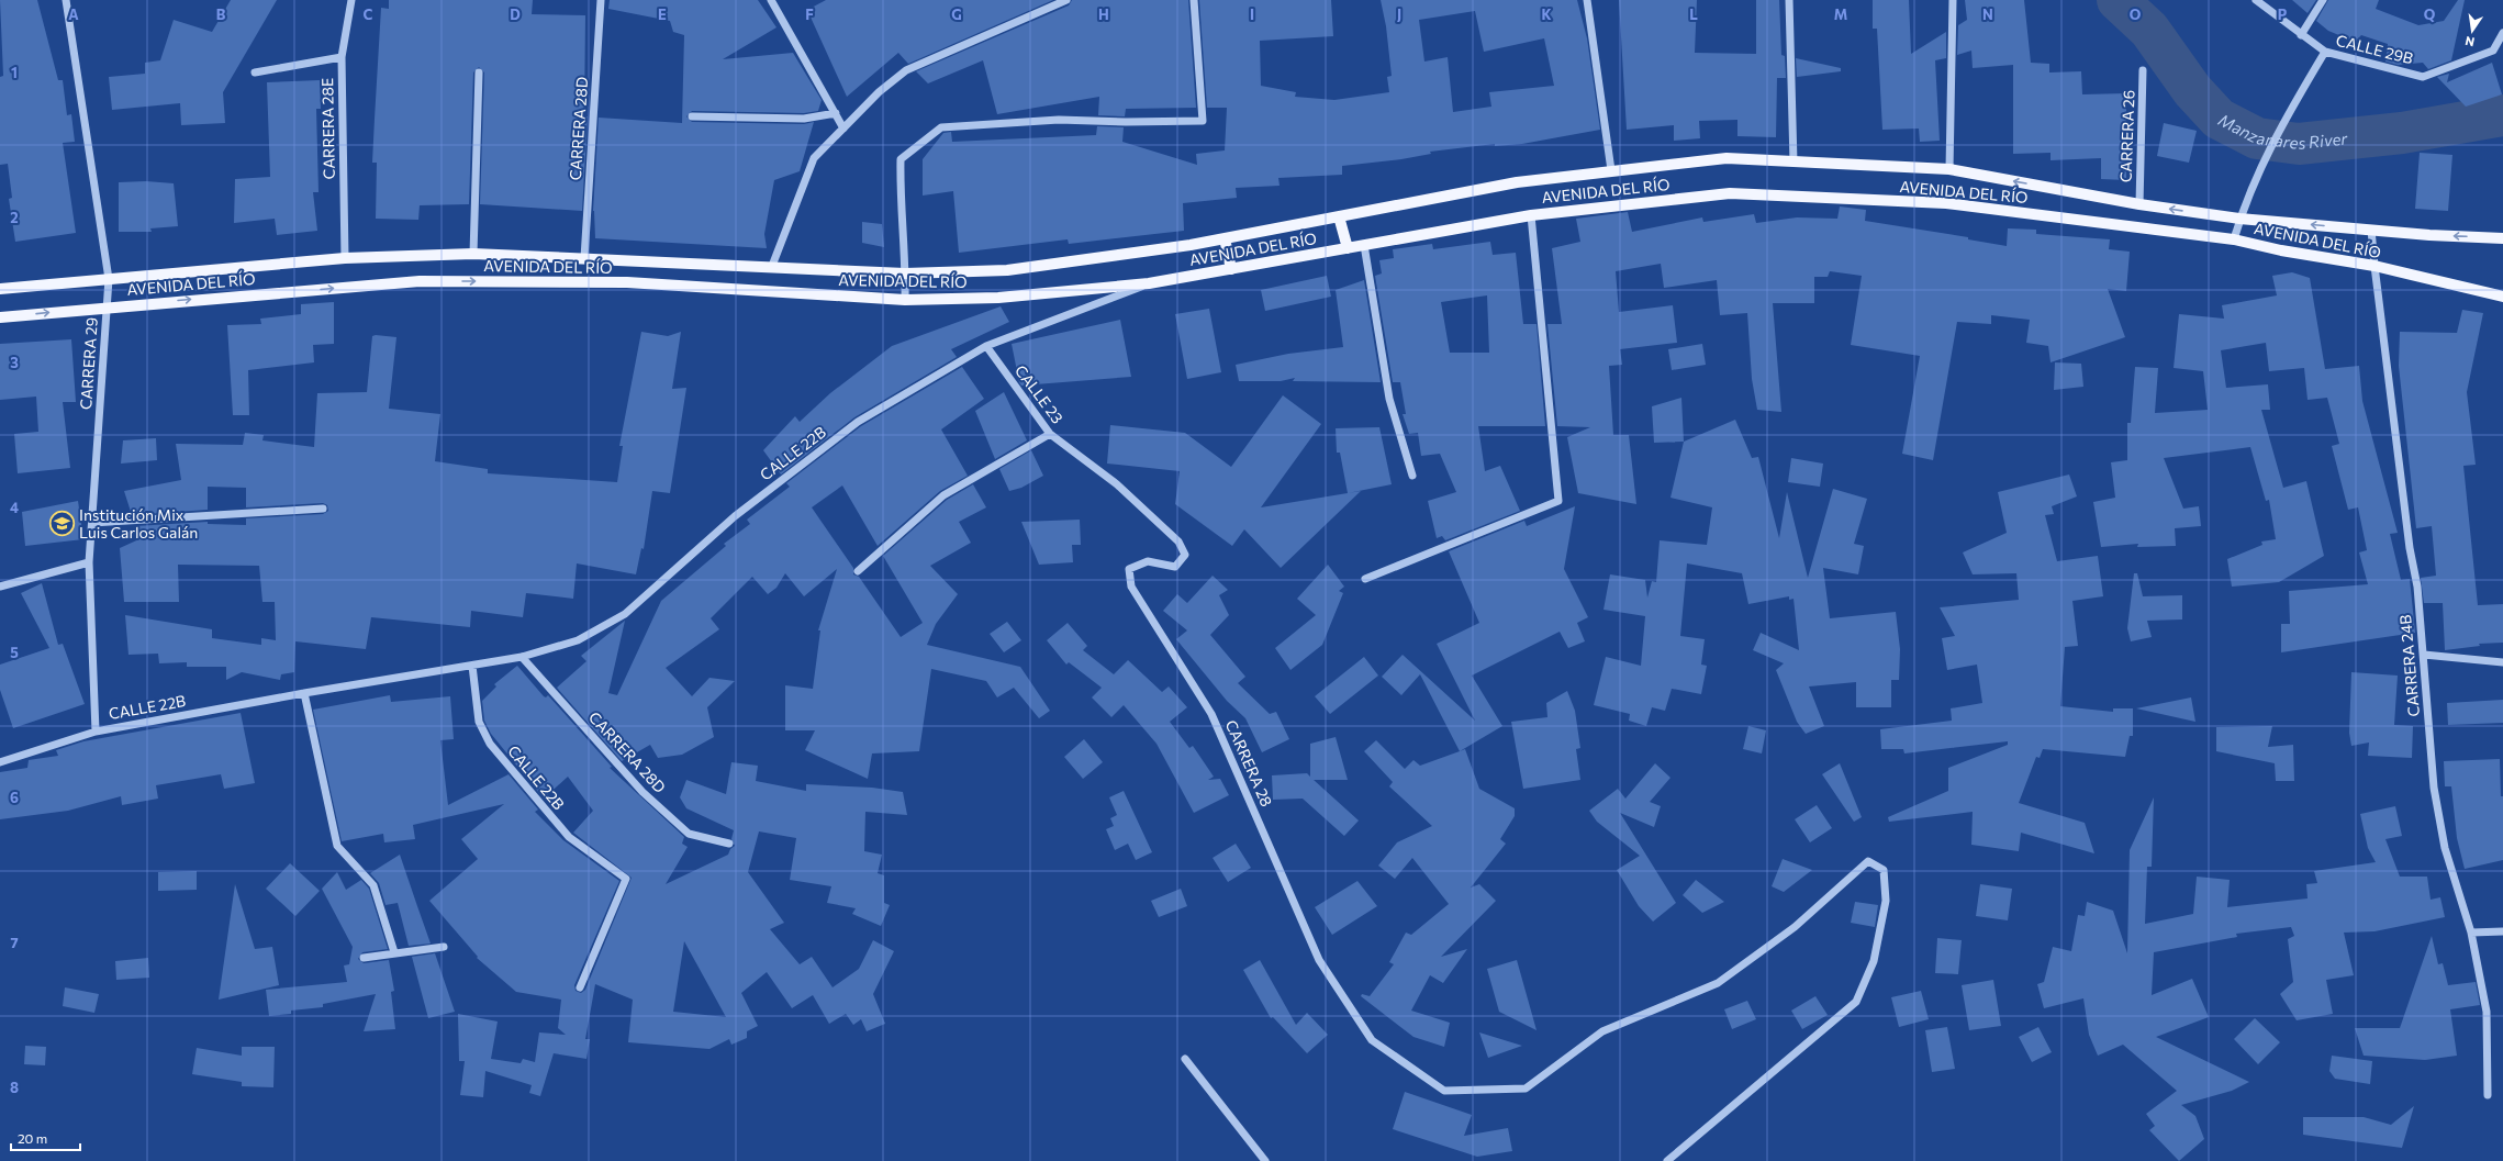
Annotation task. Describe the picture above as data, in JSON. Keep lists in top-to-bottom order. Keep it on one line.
{"streets":{"main road":["AVENIDA DEL RÍO"],"street":["CALLE 29B","CARRERA 28E","CARRERA 28D","CARRERA 26","CARRERA 29","CALLE 23","CALLE 22B","CARRERA 24B","CARRERA 28"]},"crossings":[["CARRERA 28E","AVENIDA DEL RÍO"],["CARRERA 28D","AVENIDA DEL RÍO"],["CARRERA 28D","CALLE 22B"],["CARRERA 26","AVENIDA DEL RÍO"],["AVENIDA DEL RÍO","CARRERA 29"],["AVENIDA DEL RÍO","CALLE 22B"],["AVENIDA DEL RÍO","CARRERA 24B"],["CARRERA 29","CALLE 22B"],["CALLE 23","CALLE 22B"],["CALLE 23","CARRERA 28"]],"water":["Manzanares River"],"places":{"school or university":["Institución Mix Luis Carlos Galán"]},"scale_bar":"20 m","north":"bottom","grid":{"columns":["A","B","C","D","E","F","G","H","I","J","K","L","M","N","O","P","Q"],"rows":["1","2","3","4","5","6","7","8"]}}
